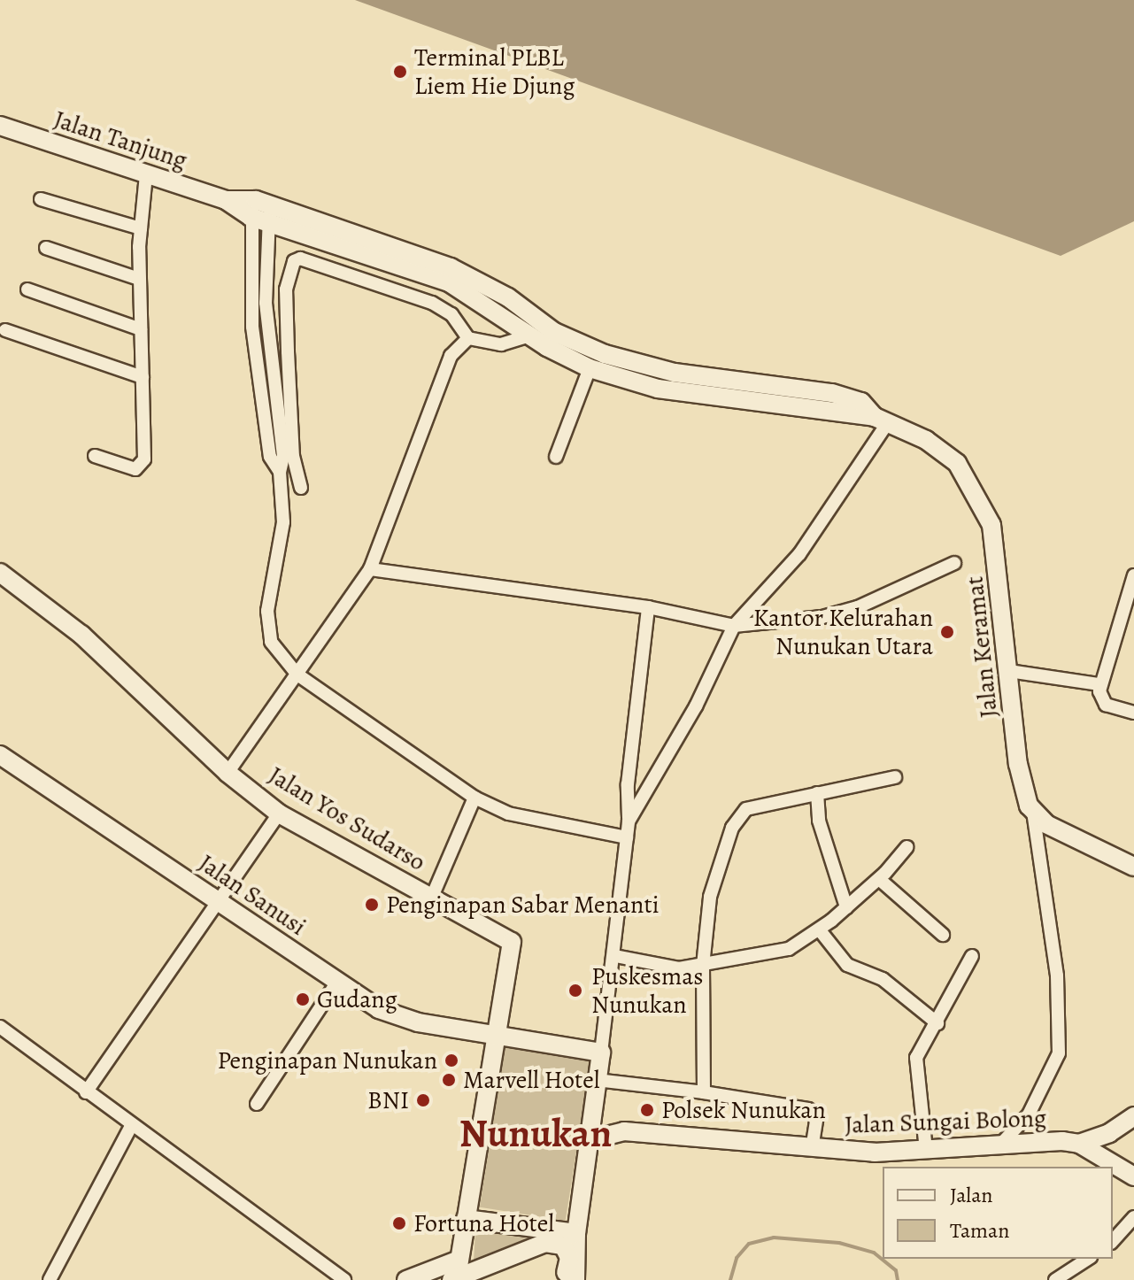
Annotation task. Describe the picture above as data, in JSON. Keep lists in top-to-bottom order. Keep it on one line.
{"streets":{"street":["Jalan Tanjung","Jalan Keramat","Jalan Yos Sudarso","Jalan Sanusi","Jalan Sungai Bolong"]},"crossings":[["Jalan Yos Sudarso","Jalan Sanusi"]],"districts":["Nunukan"],"places":["Terminal PLBL Liem Hie Djung","Kantor Kelurahan Nunukan Utara","Penginapan Sabar Menanti","Puskesmas Nunukan","Gudang","Penginapan Nunukan","Marvell Hotel","BNI","Polsek Nunukan","Fortuna Hotel"],"legend":["Jalan","Taman"]}
